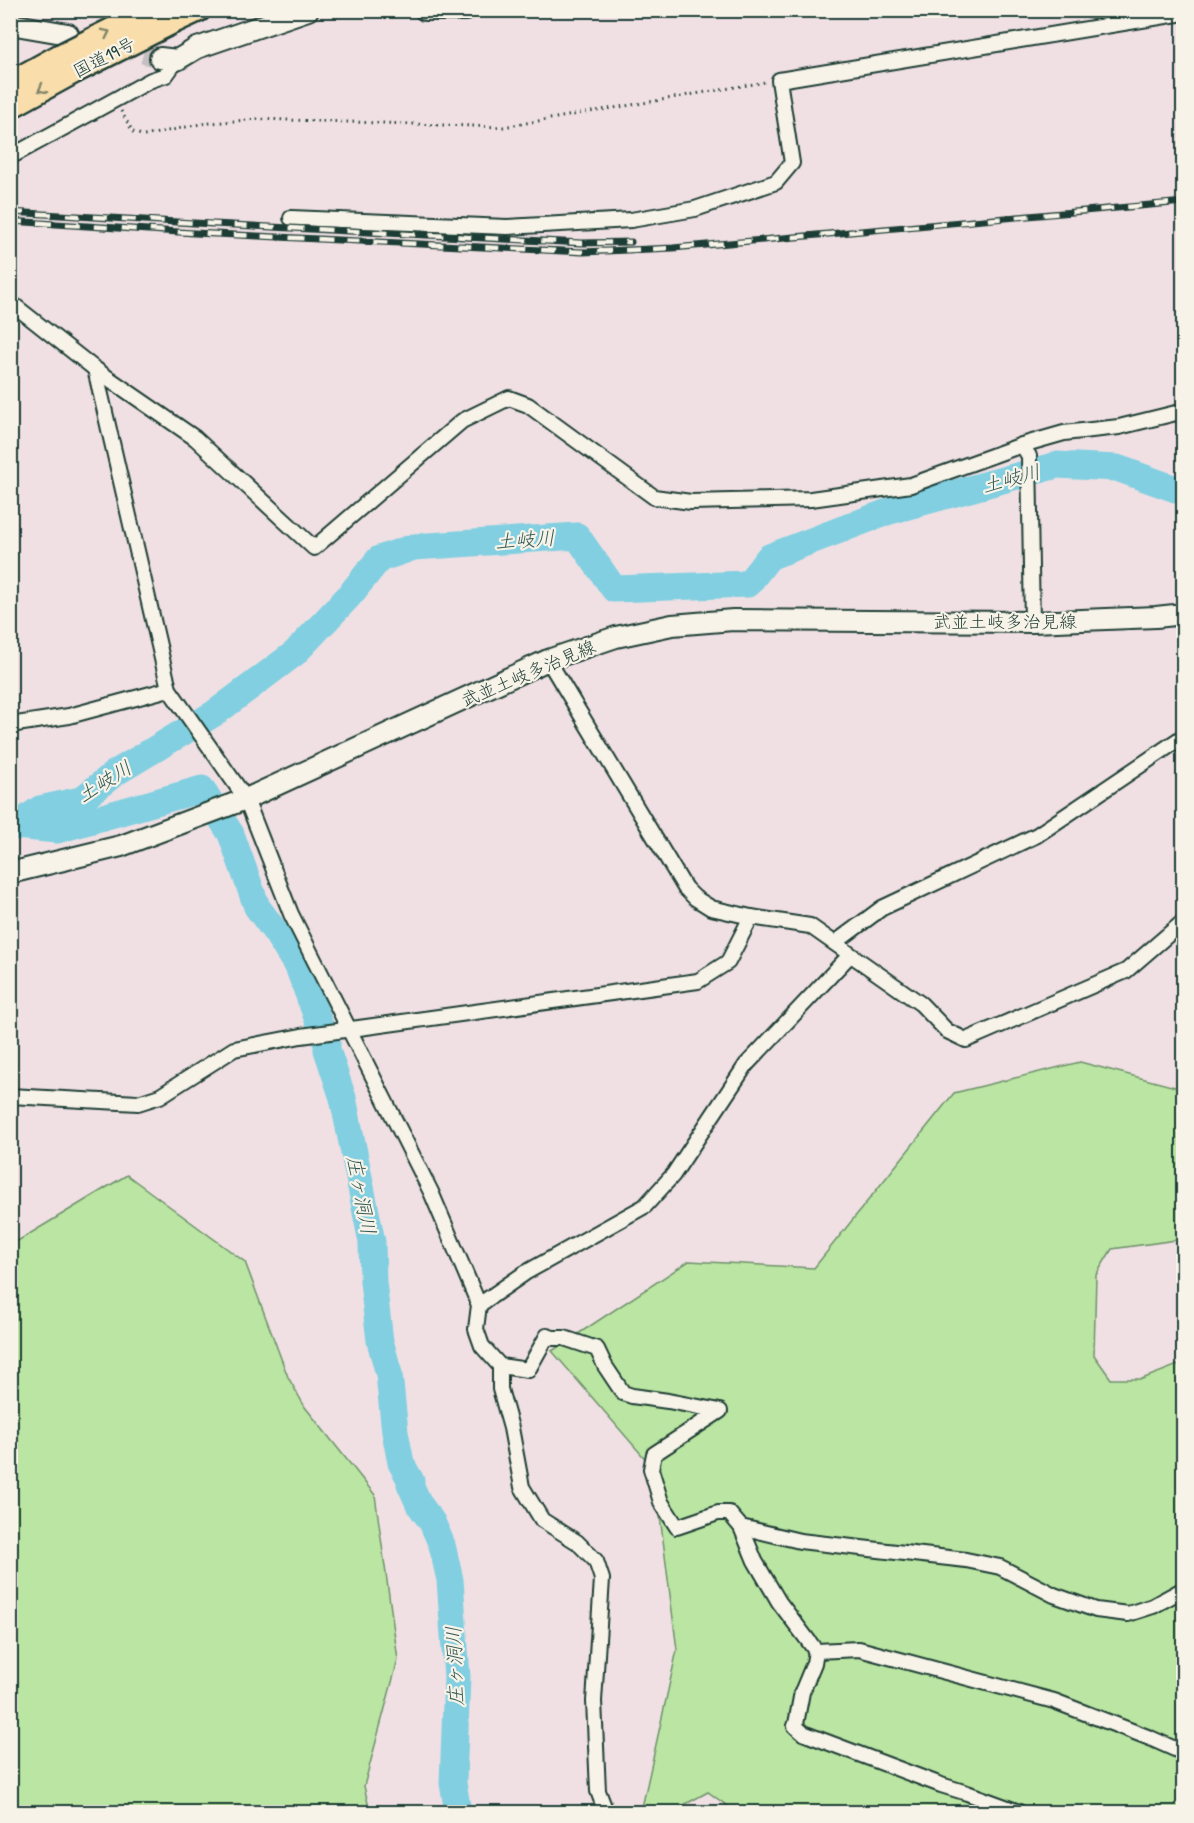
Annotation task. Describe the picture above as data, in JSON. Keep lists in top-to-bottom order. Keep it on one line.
{"streets":{"highway":["国道19号"],"main road":["武並土岐多治見線"]},"water":["土岐川","庄ヶ洞川"]}
